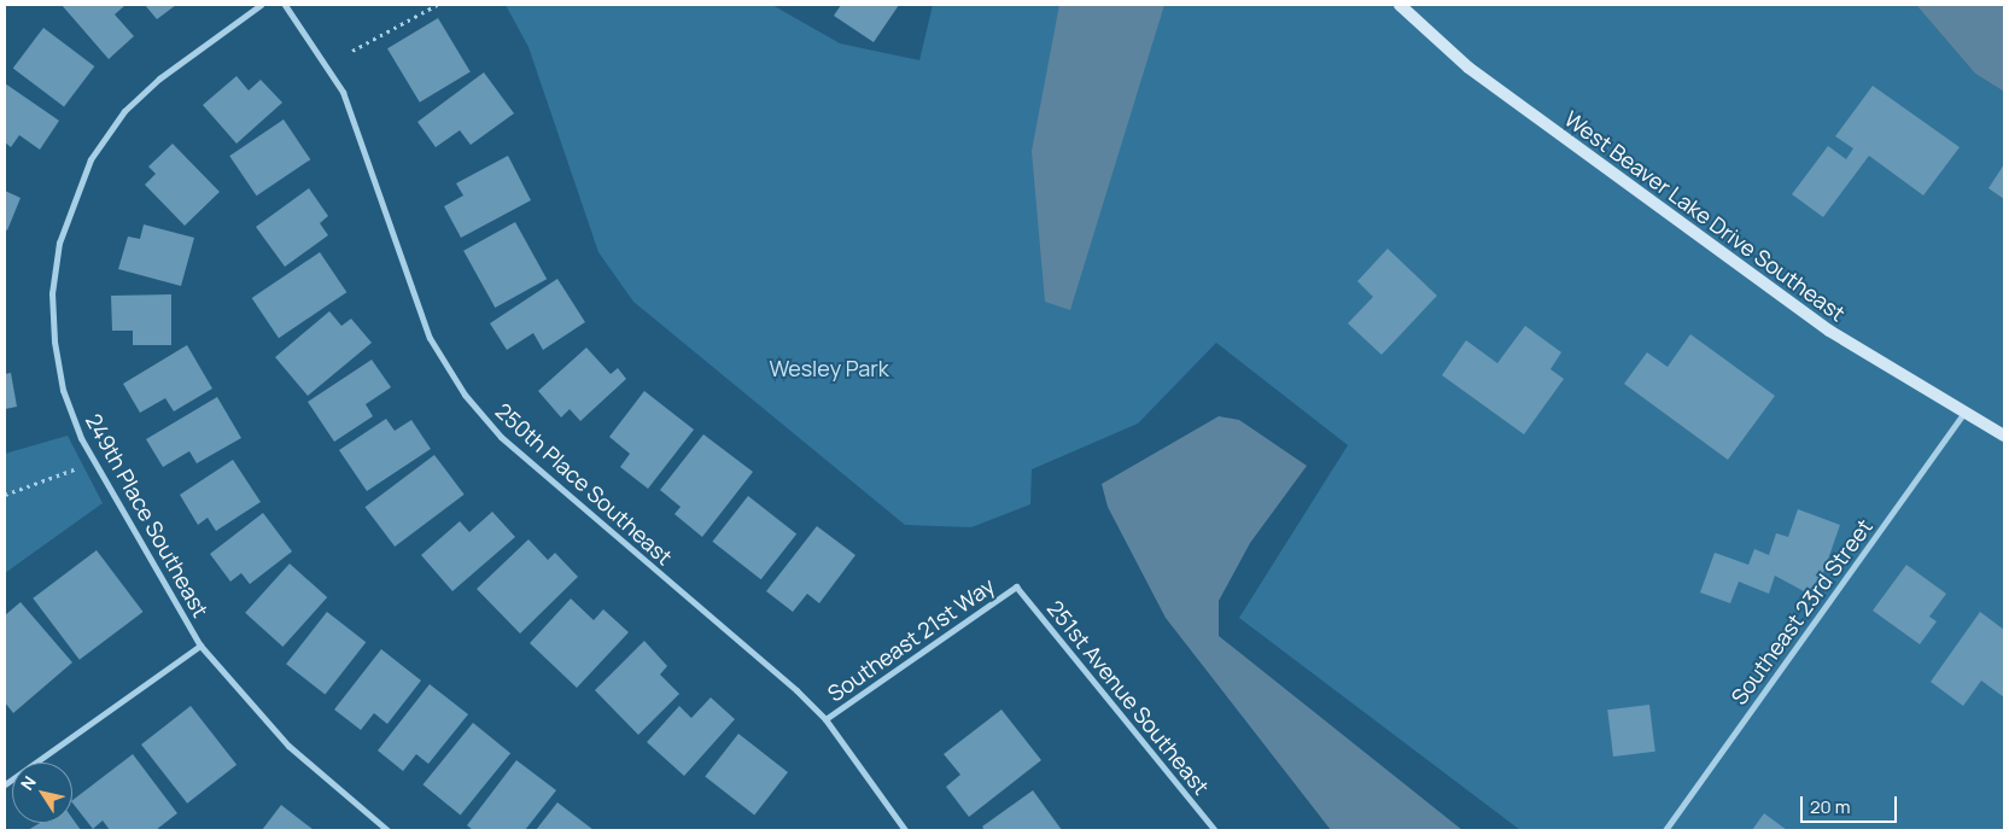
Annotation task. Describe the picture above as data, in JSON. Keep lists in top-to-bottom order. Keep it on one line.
{"streets":{"street":["West Beaver Lake Drive Southeast","250th Place Southeast","249th Place Southeast","Southeast 23rd Street","Southeast 21st Way","251st Avenue Southeast"]},"crossings":[["West Beaver Lake Drive Southeast","Southeast 23rd Street"],["250th Place Southeast","Southeast 21st Way"],["Southeast 21st Way","251st Avenue Southeast"]],"parks":["Wesley Park"],"scale_bar":"20 m","north":"top left"}
